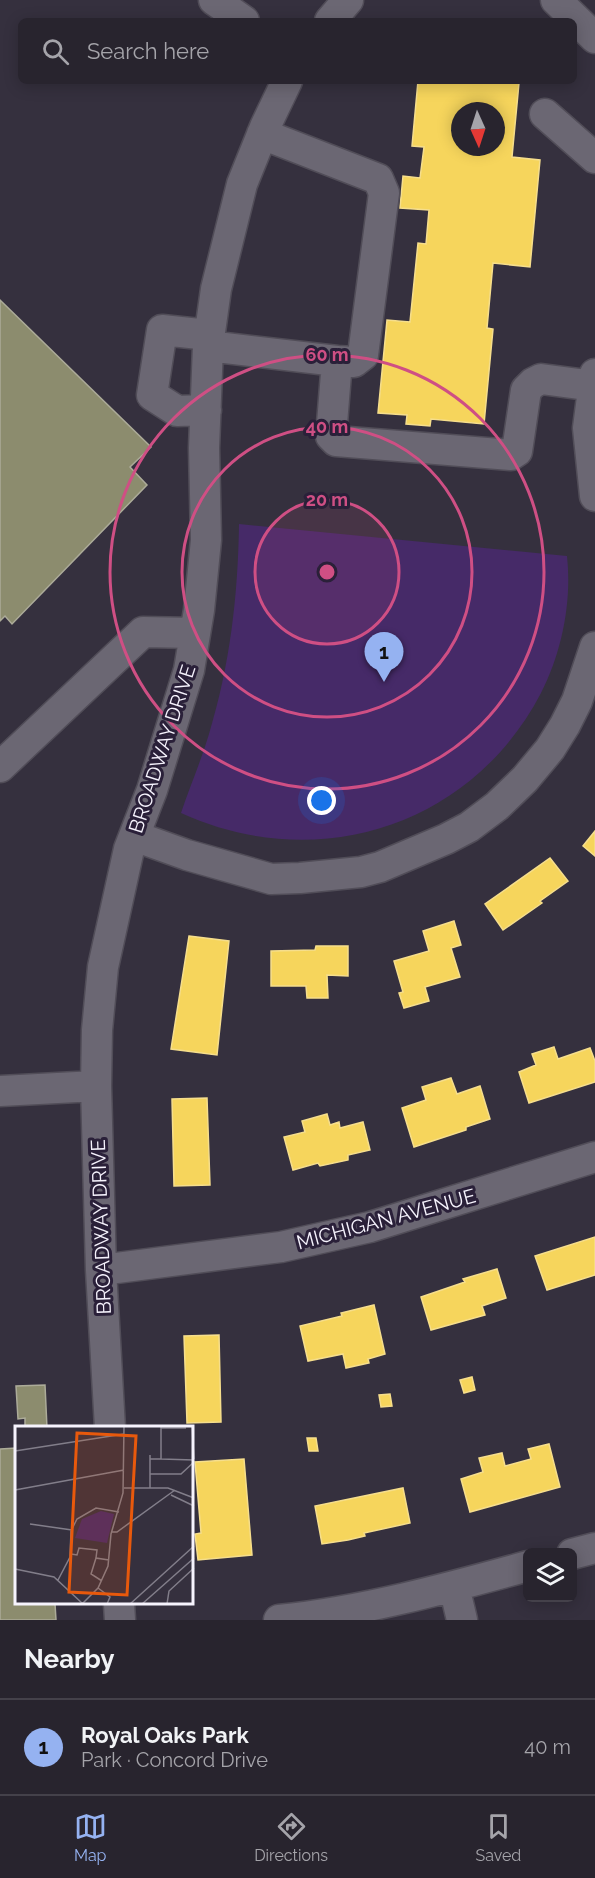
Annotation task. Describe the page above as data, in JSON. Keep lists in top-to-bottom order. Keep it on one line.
{"streets":{"street":["BROADWAY DRIVE","MICHIGAN AVENUE"]},"crossings":[["BROADWAY DRIVE","MICHIGAN AVENUE"]],"north":"bottom","page":{"search":"Search here","pins":"1","heading":"Nearby","list":[{"mark":"1","name":"Royal Oaks Park","note":"Park · Concord Drive","value":"40 m"}],"nav":["Map","Directions","Saved"]},"rings":["60 m","40 m","20 m"]}
